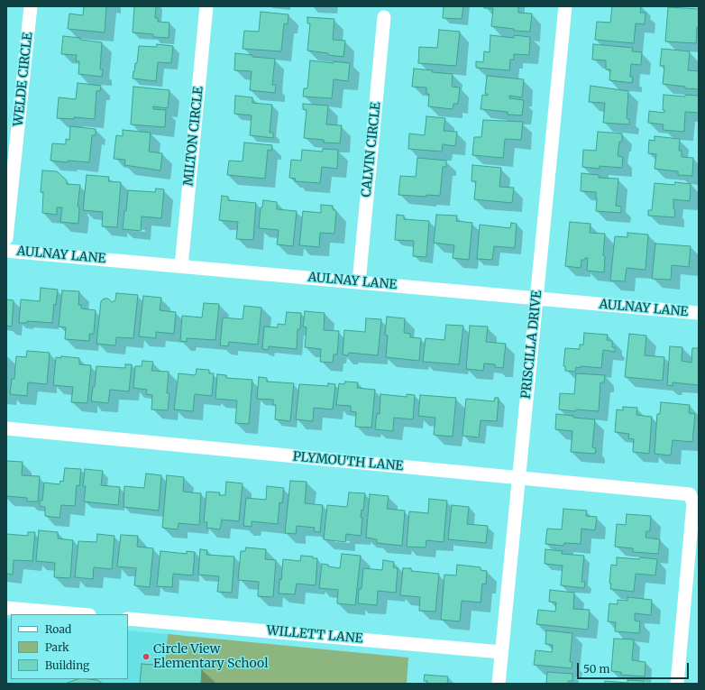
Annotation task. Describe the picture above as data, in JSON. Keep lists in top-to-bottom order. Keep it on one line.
{"streets":{"street":["WELDE CIRCLE","MILTON CIRCLE","CALVIN CIRCLE","AULNAY LANE","PRISCILLA DRIVE","PLYMOUTH LANE","WILLETT LANE"]},"crossings":[["MILTON CIRCLE","AULNAY LANE"],["CALVIN CIRCLE","AULNAY LANE"],["AULNAY LANE","PRISCILLA DRIVE"],["PRISCILLA DRIVE","PLYMOUTH LANE"],["PRISCILLA DRIVE","WILLETT LANE"]],"places":["Circle View Elementary School"],"legend":["Road","Park","Building"],"scale_bar":"50 m"}
